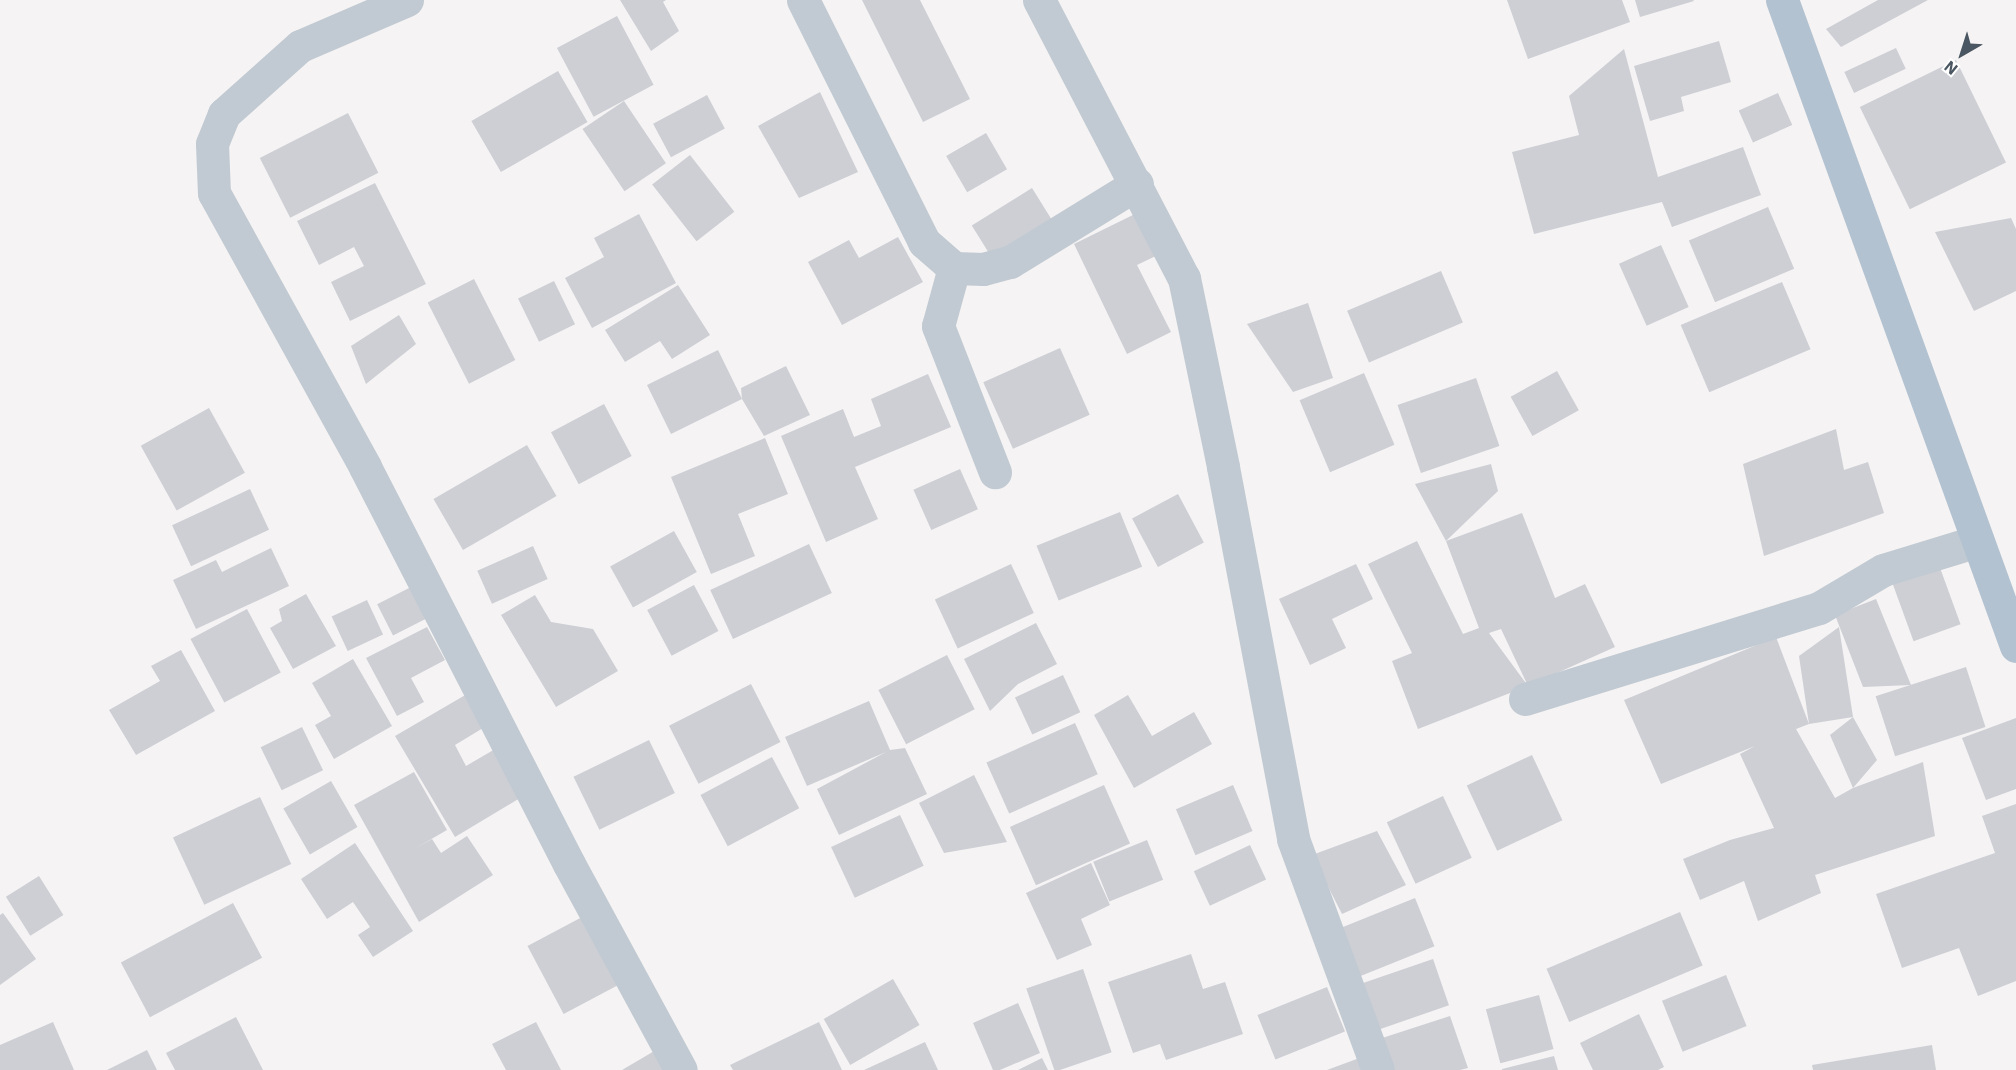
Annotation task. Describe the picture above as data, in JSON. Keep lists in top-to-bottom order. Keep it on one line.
{"north":"bottom left"}
